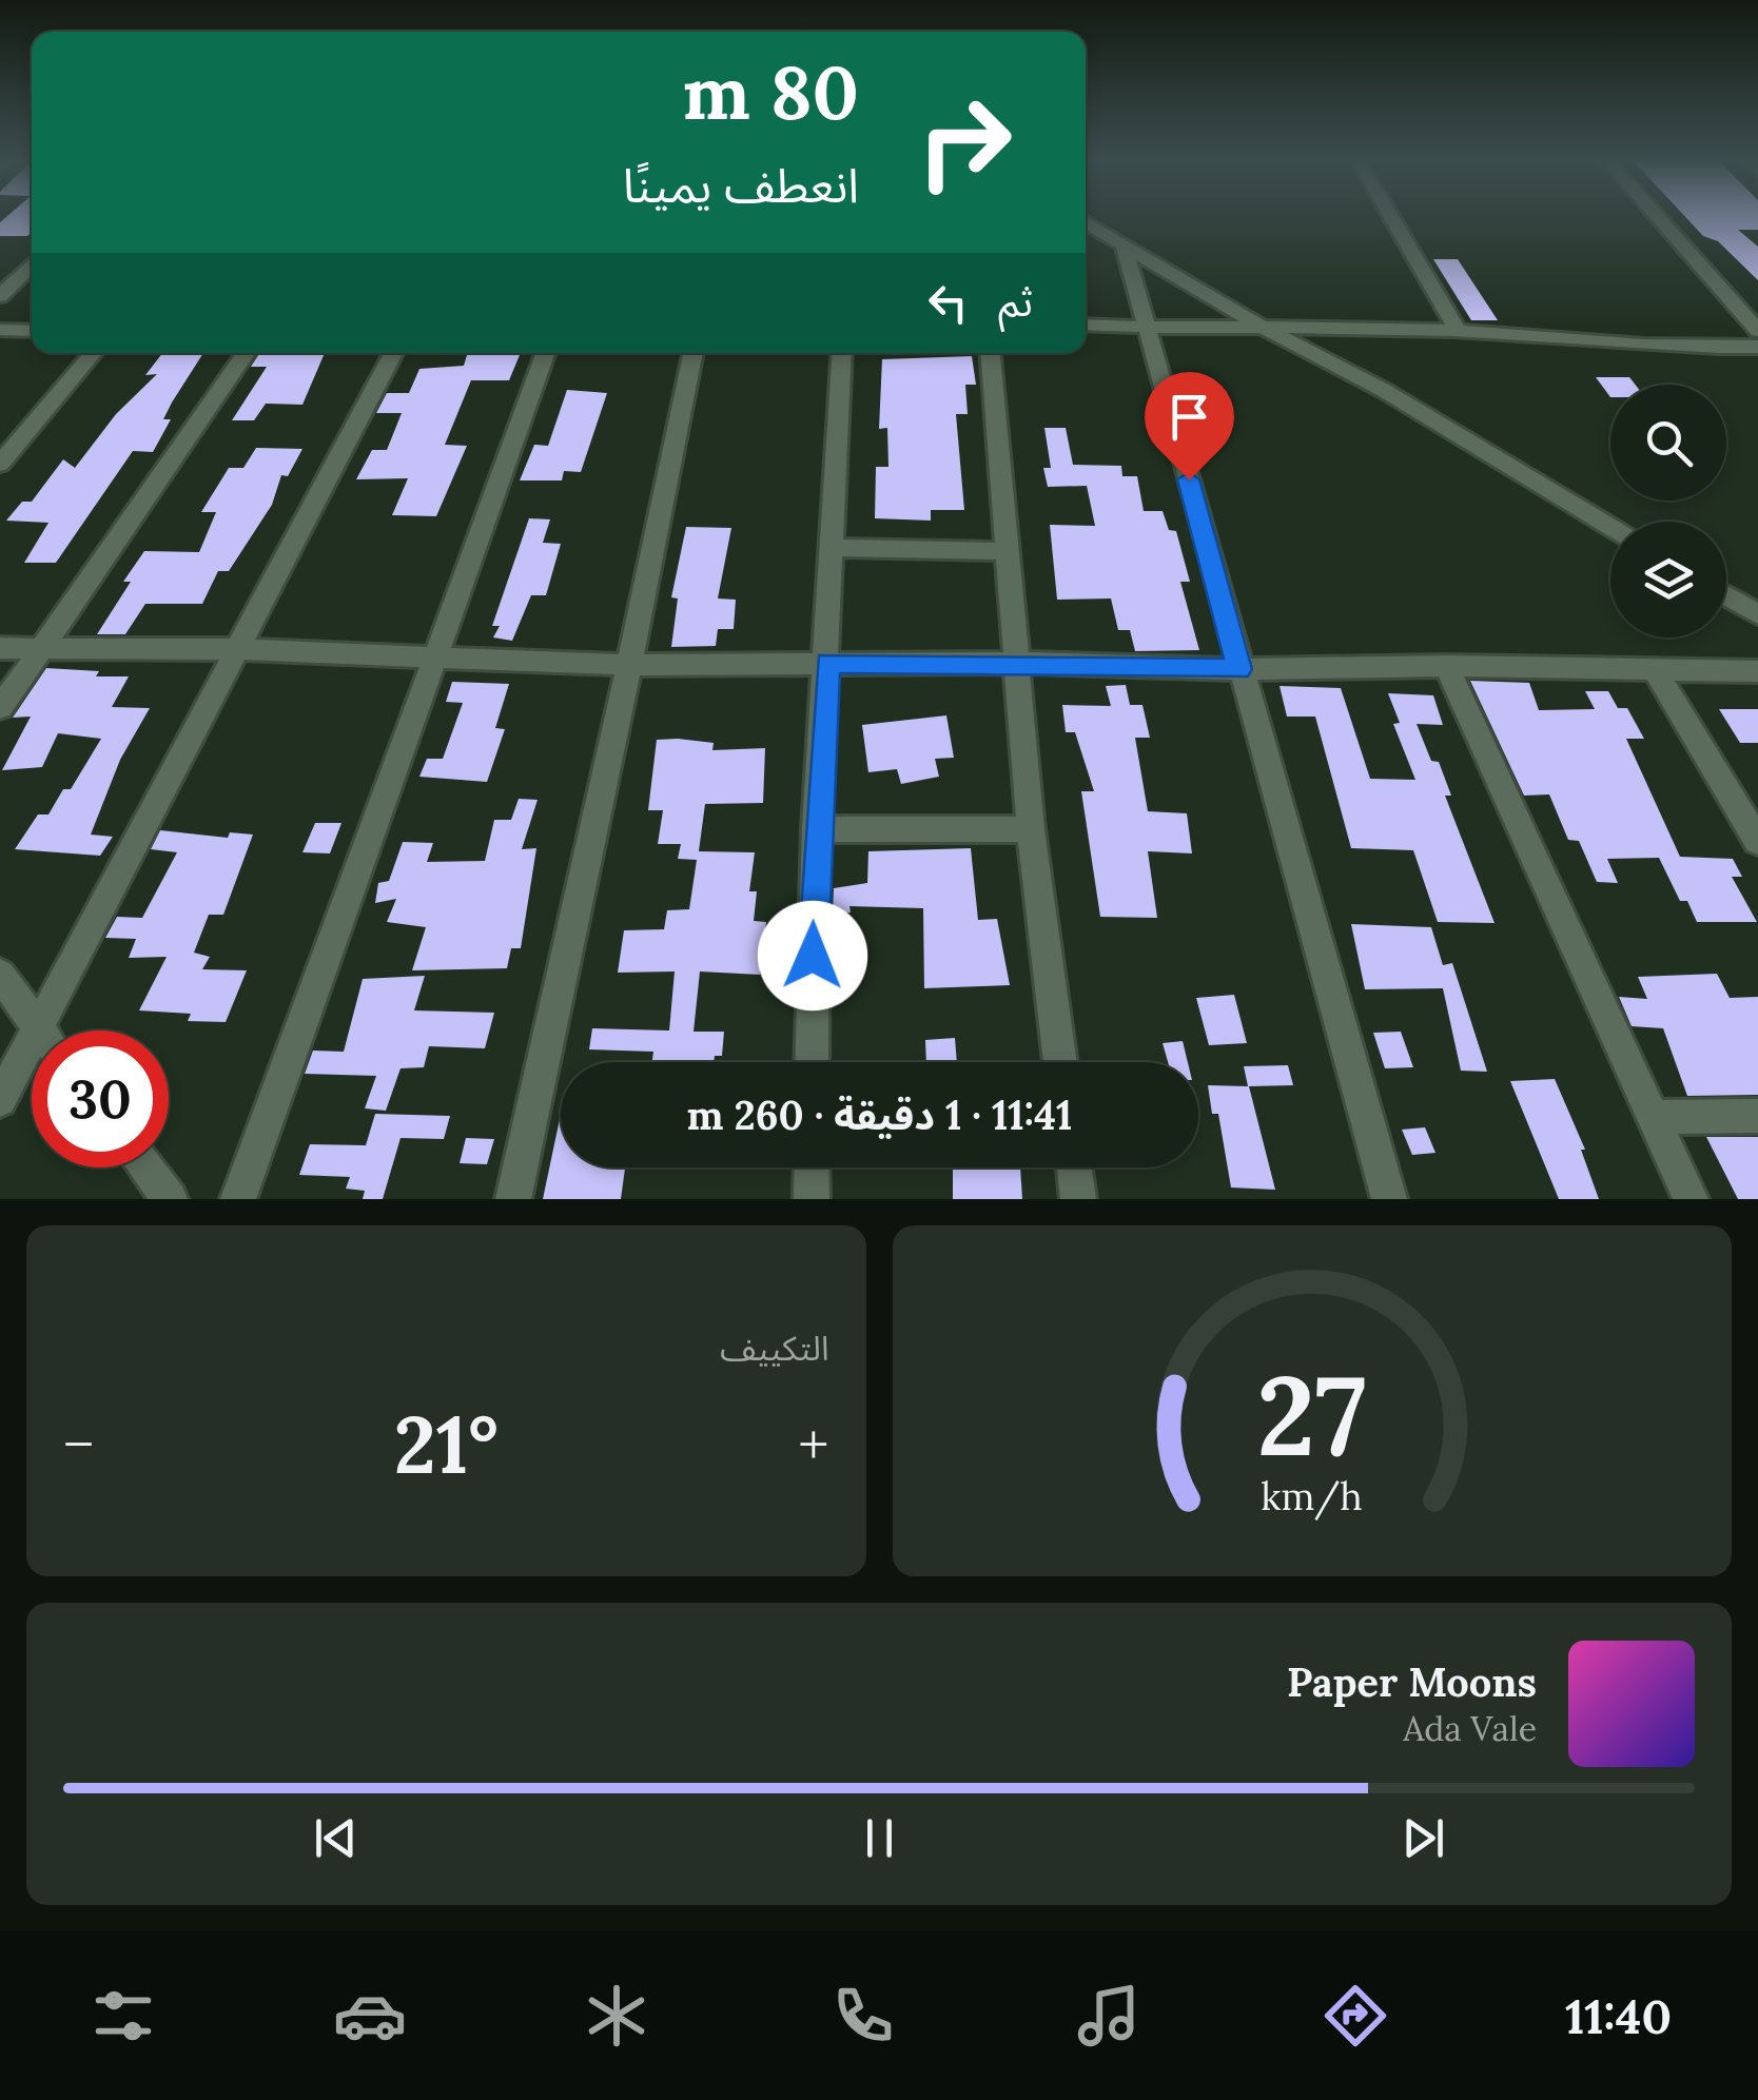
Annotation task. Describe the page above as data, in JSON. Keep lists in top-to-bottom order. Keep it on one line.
{"page":{"turn":["80 m","انعطف يمينًا"],"then":"ثم","limit":"30","trip":"11:41 · 1 دقيقة · 260 m","tile":"التكييف","heat":["−","21°","+"],"song":["Paper Moons","Ada Vale"],"tabs":"11:40","gauge":["27","km/h"]}}
